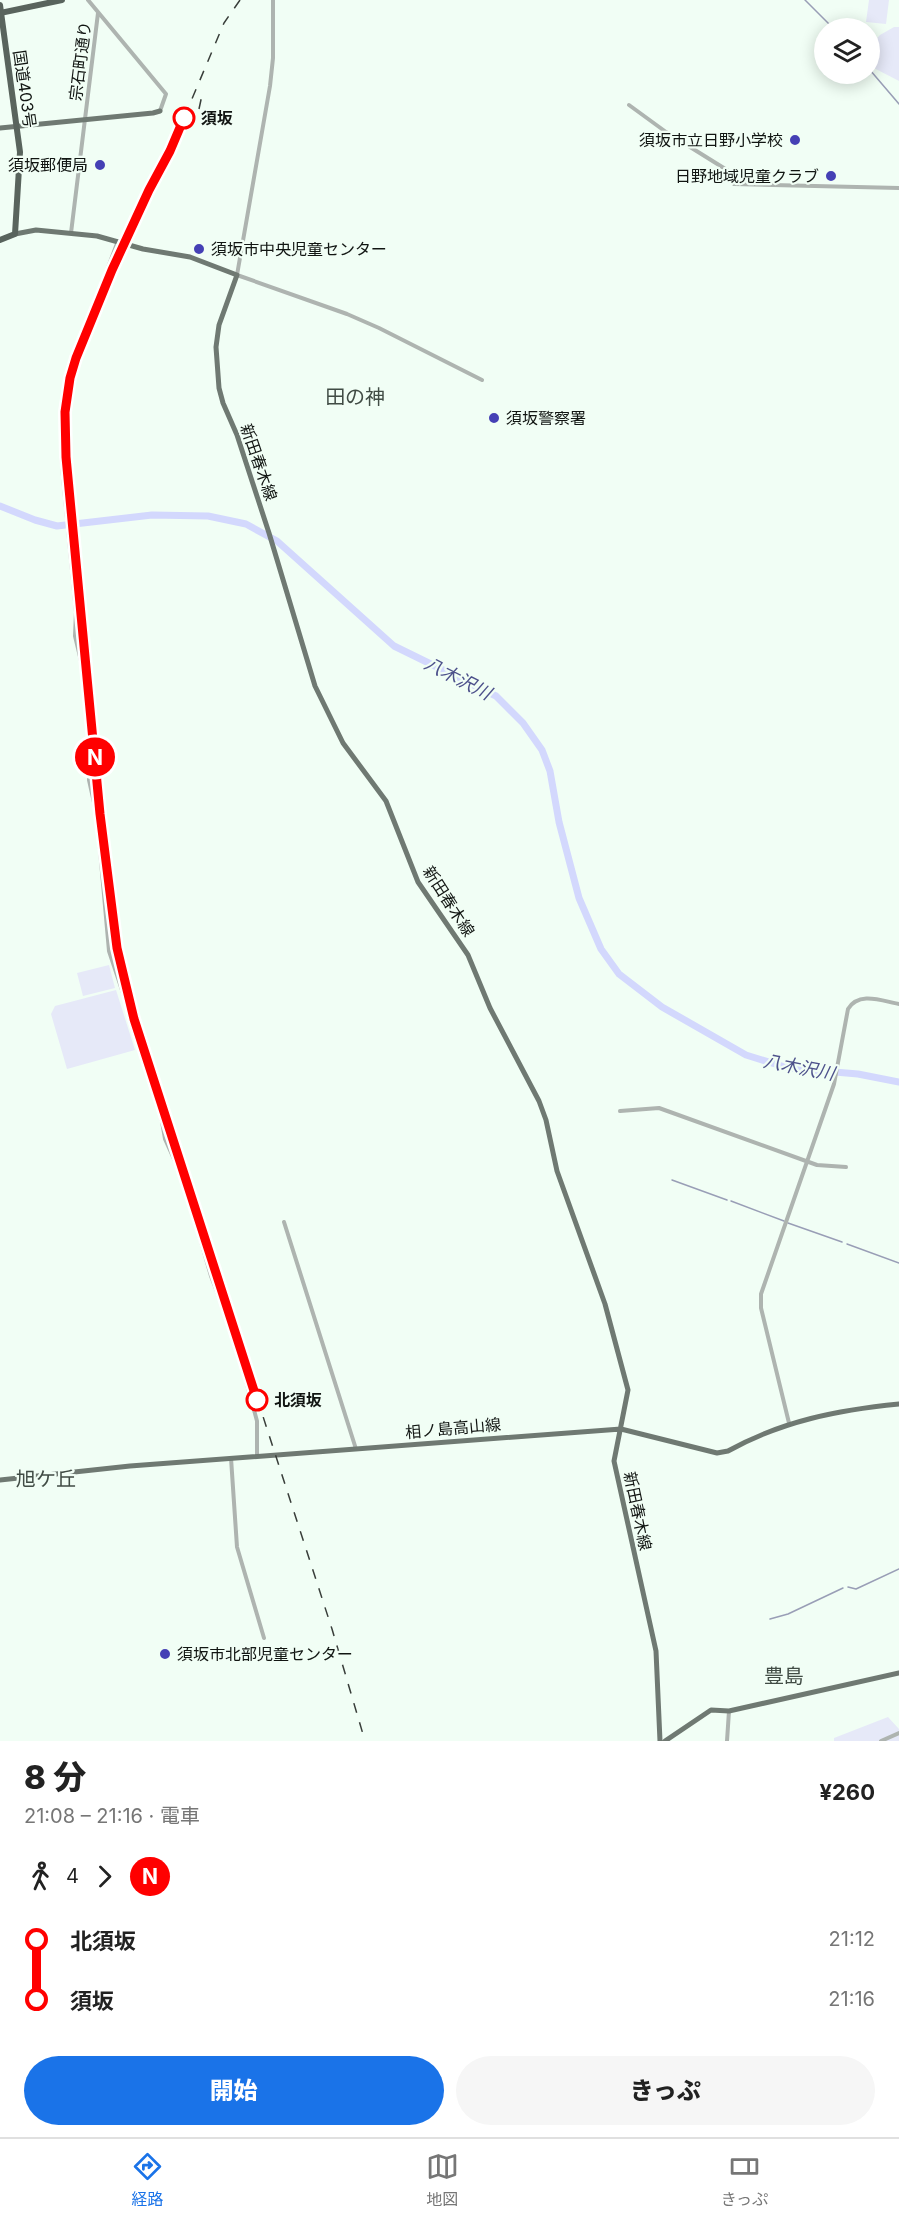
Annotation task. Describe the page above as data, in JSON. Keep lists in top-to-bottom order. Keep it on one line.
{"streets":{"highway":["国道403号"],"main road":["新田春木線","相ノ島高山線"],"street":["宗石町通り"]},"crossings":[["新田春木線","相ノ島高山線"]],"districts":["田の神","旭ケ丘","豊島"],"water":["八木沢川"],"places":["須坂","須坂市立日野小学校","須坂郵便局","日野地域児童クラブ","須坂市中央児童センター","須坂警察署","北須坂","須坂市北部児童センター"],"page":{"on_map":"N","heading":["8 分","21:08 – 21:16 · 電車","¥260"],"legs":["4","N"],"list":[{"name":"北須坂","value":"21:12"},{"name":"須坂","value":"21:16"}],"buttons":["開始","きっぷ"],"tabs":["経路","地図","きっぷ"]}}
